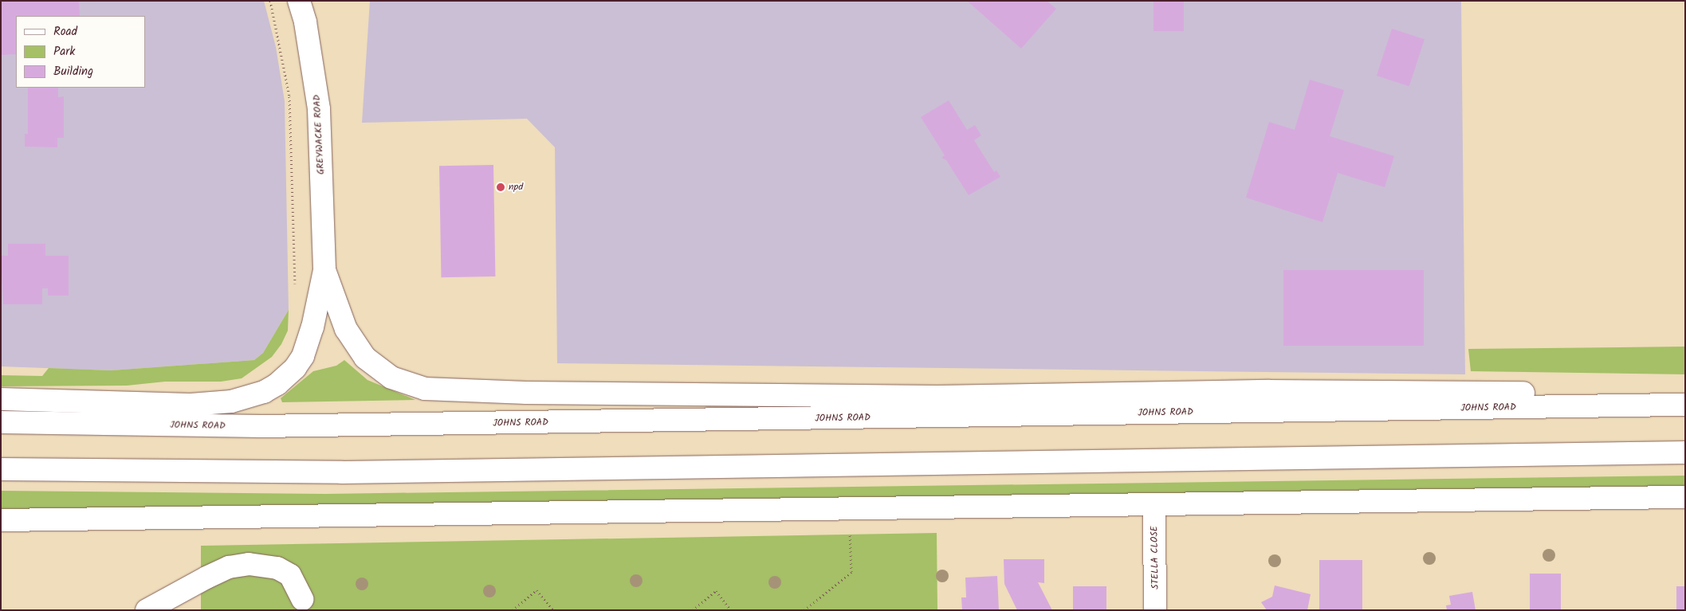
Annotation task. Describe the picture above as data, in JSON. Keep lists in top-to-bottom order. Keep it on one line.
{"streets":{"main road":["GREYWACKE ROAD","JOHNS ROAD","STELLA CLOSE"]},"places":["npd"],"legend":["Road","Park","Building"]}
